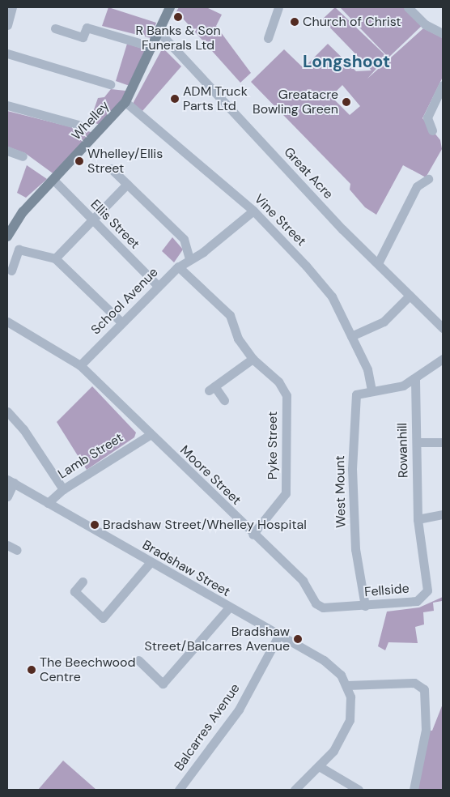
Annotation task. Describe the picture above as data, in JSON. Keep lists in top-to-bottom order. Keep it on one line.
{"streets":{"main road":["Whelley"],"street":["Great Acre","Vine Street","Ellis Street","School Avenue","Pyke Street","Rowanhill","Lamb Street","Moore Street","West Mount","Bradshaw Street","Fellside","Balcarres Avenue"]},"crossings":[["Whelley","Great Acre"],["Whelley","Vine Street"],["Whelley","Ellis Street"],["Vine Street","School Avenue"],["Vine Street","West Mount"],["Ellis Street","School Avenue"],["School Avenue","Pyke Street"],["School Avenue","Moore Street"],["Pyke Street","Moore Street"],["Rowanhill","Fellside"],["Lamb Street","Moore Street"],["Lamb Street","Bradshaw Street"],["Moore Street","Fellside"],["West Mount","Fellside"],["Bradshaw Street","Balcarres Avenue"]],"districts":["Longshoot"],"places":["R Banks & Son Funerals Ltd","Church of Christ","ADM Truck Parts Ltd","Greatacre Bowling Green","Whelley/Ellis Street","Bradshaw Street/Whelley Hospital","Bradshaw Street/Balcarres Avenue","The Beechwood Centre"]}
